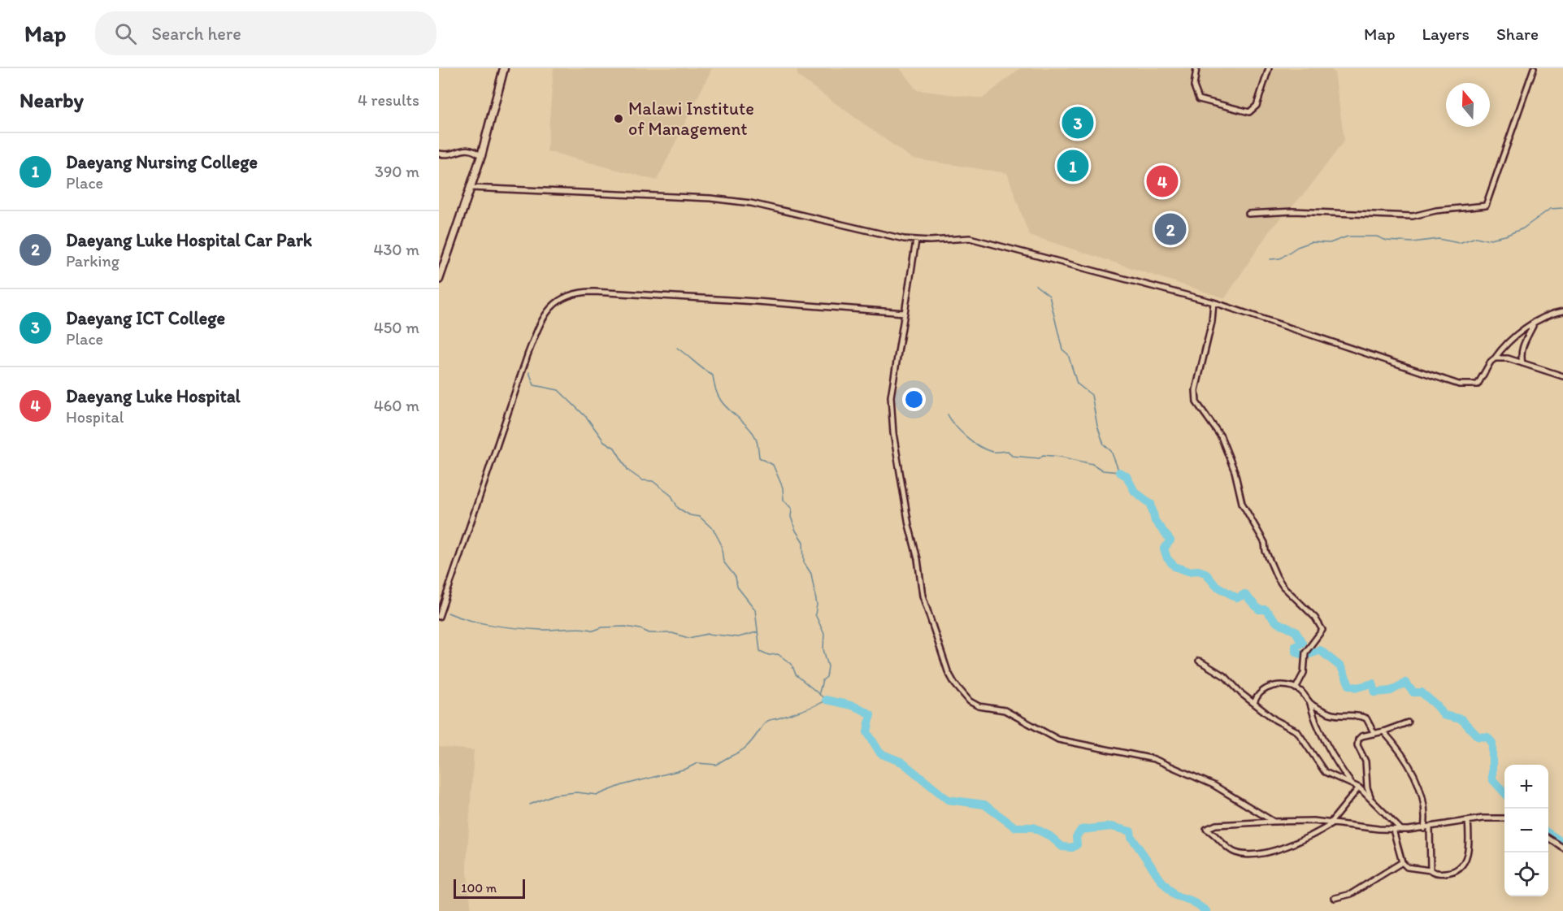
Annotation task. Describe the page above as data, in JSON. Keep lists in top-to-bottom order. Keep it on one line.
{"places":["Malawi Institute of Management"],"scale_bar":"100 m","north":"top","page":{"header":"Map","search":"Search here","nav":["Map","Layers","Share"],"heading":["Nearby","4 results"],"pins":["3","1","4","2"],"list":[{"mark":"1","name":"Daeyang Nursing College","note":"Place","value":"390 m"},{"mark":"2","name":"Daeyang Luke Hospital Car Park","note":"Parking","value":"430 m"},{"mark":"3","name":"Daeyang ICT College","note":"Place","value":"450 m"},{"mark":"4","name":"Daeyang Luke Hospital","note":"Hospital","value":"460 m"}],"map_buttons":["+","−"],"scale":"100 m"}}
